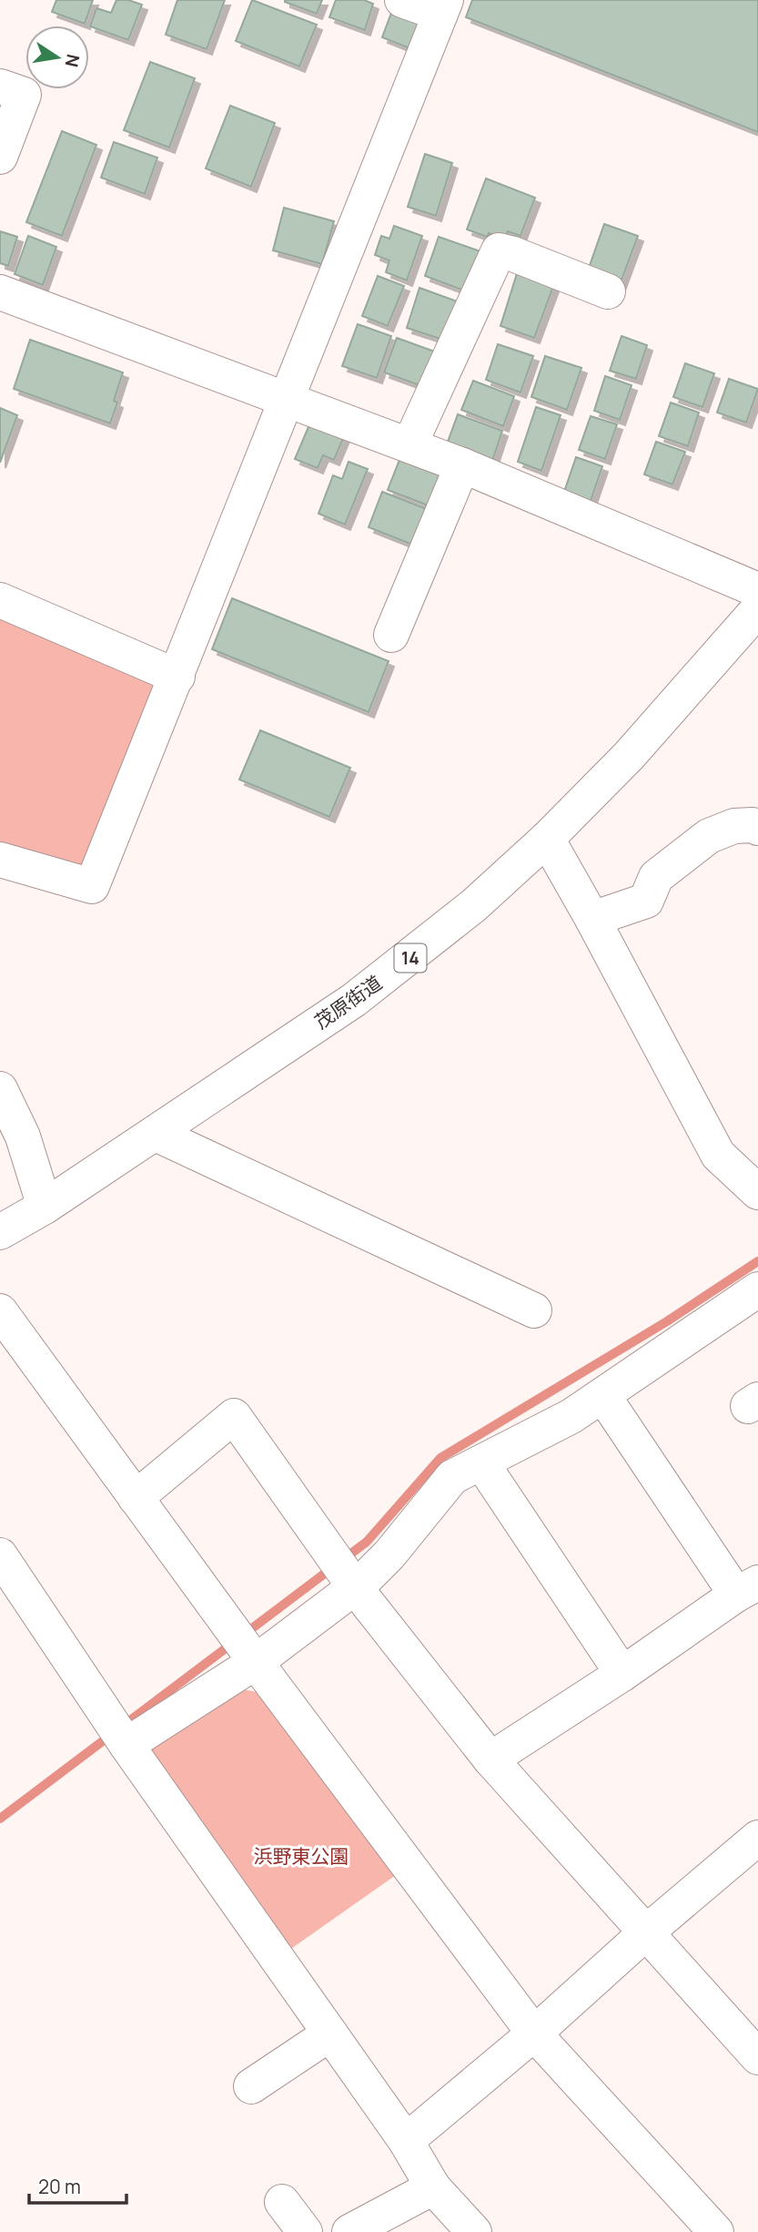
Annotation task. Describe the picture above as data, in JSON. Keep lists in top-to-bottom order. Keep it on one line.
{"streets":{"street":["14","茂原街道"]},"parks":["浜野東公園"],"scale_bar":"20 m","north":"right"}
